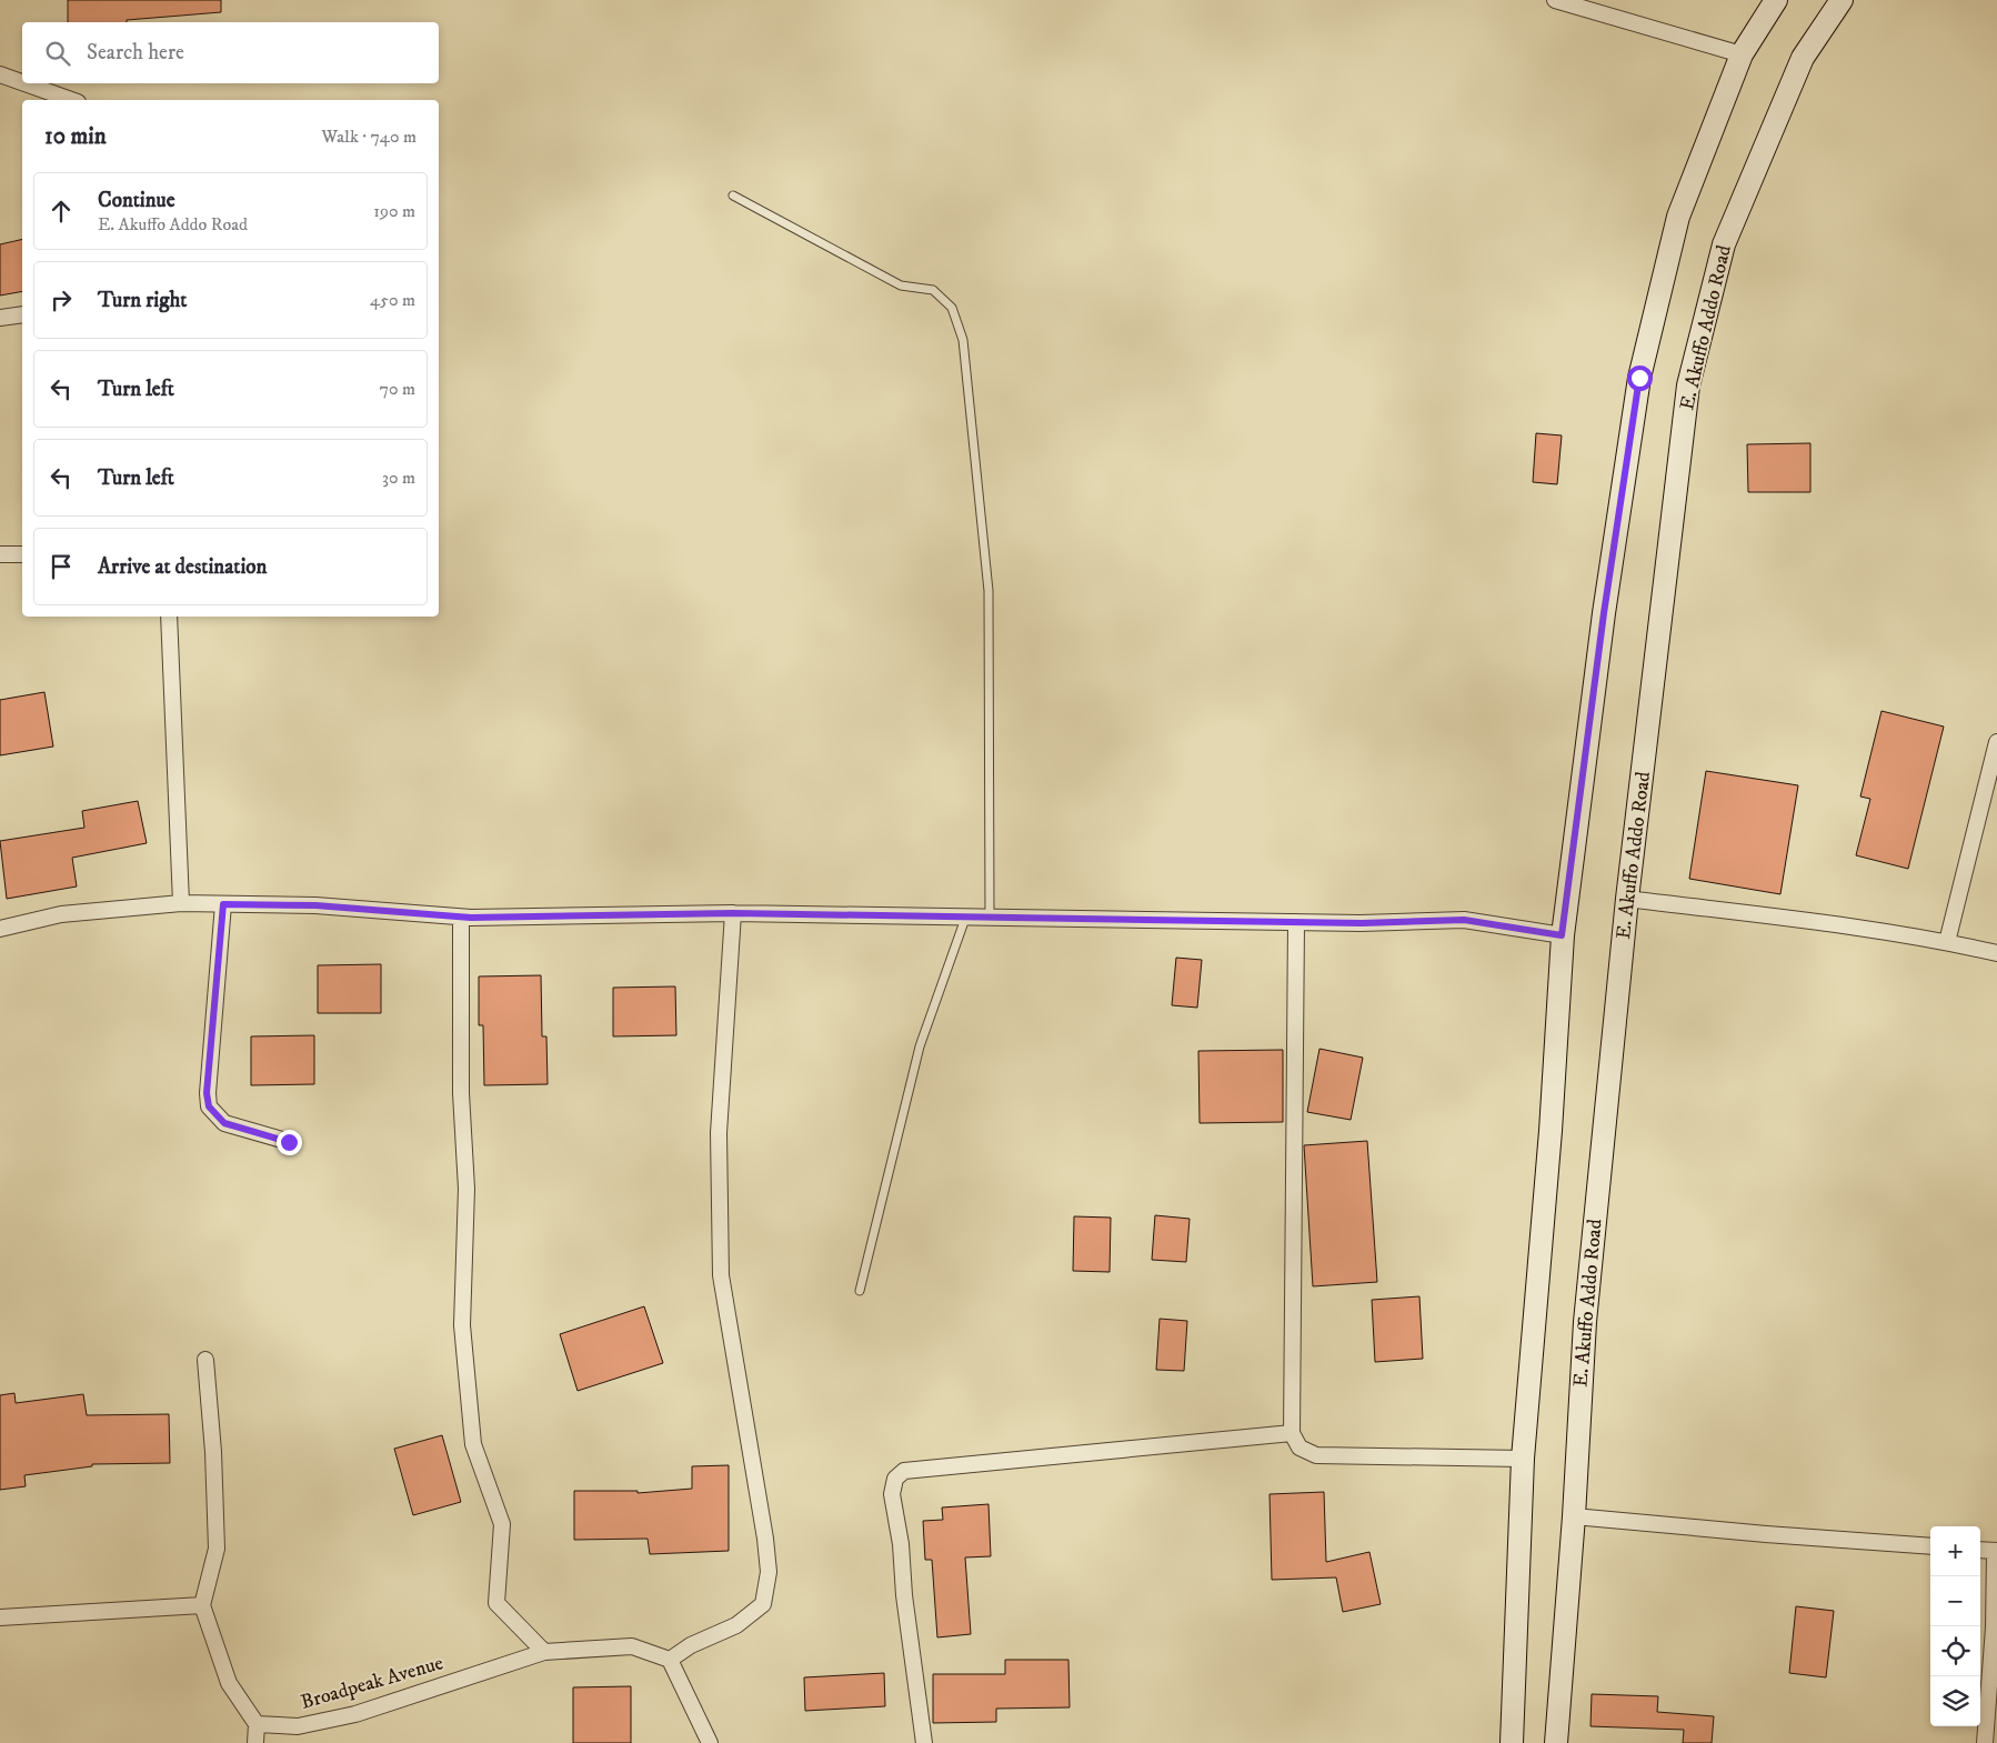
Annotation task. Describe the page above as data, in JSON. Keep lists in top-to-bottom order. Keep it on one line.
{"streets":{"main road":["E. Akuffo Addo Road"],"street":["Broadpeak Avenue"]},"page":{"search":"Search here","heading":["10 min","Walk · 740 m"],"list":[["Continue","E. Akuffo Addo Road","190 m"],["Turn right","450 m"],["Turn left","70 m"],["Turn left","30 m"],"Arrive at destination"],"map_buttons":["+","−"]}}
